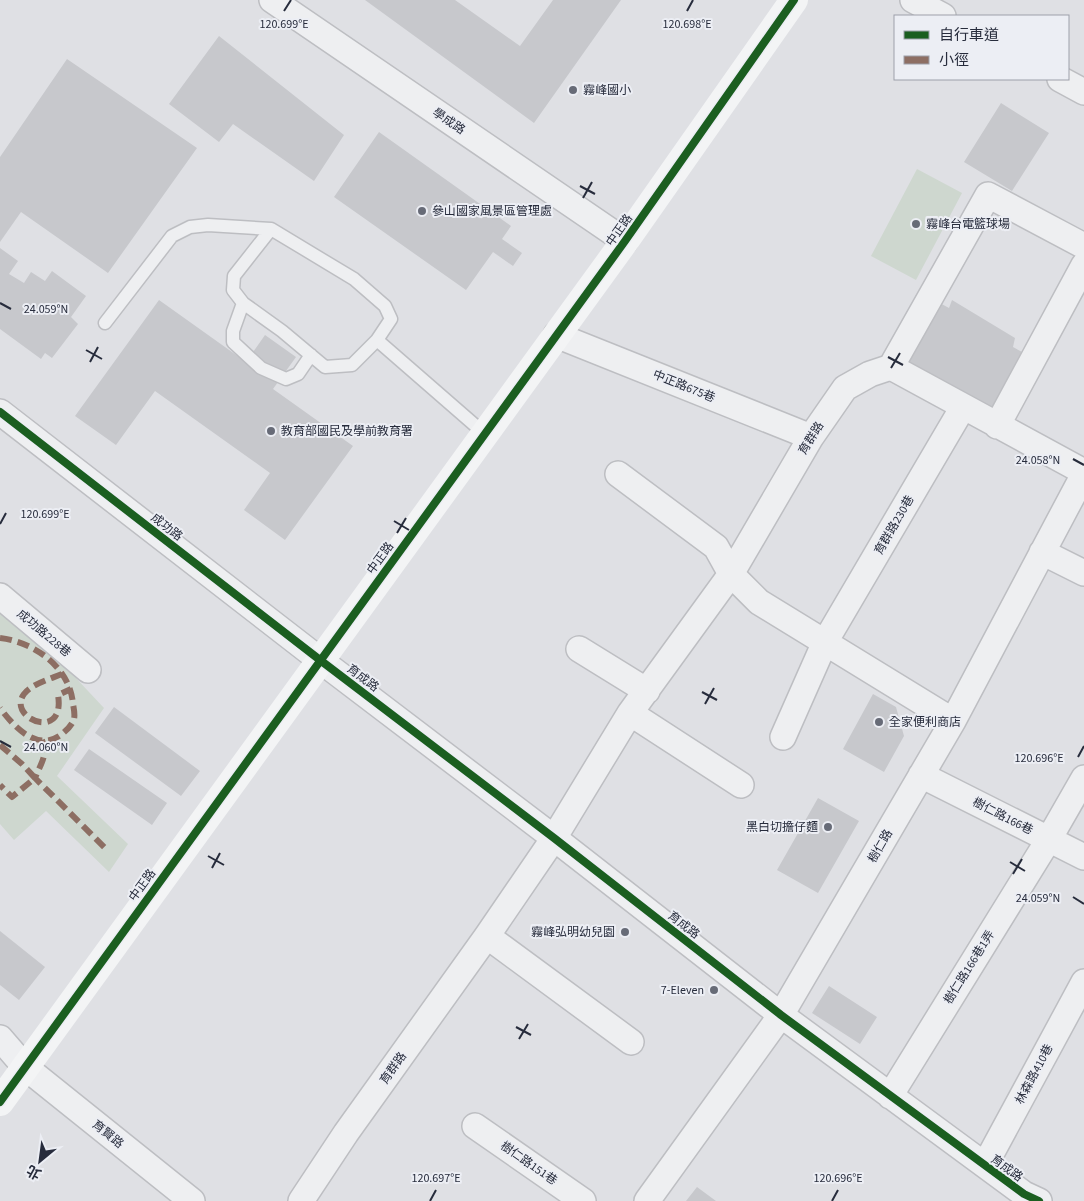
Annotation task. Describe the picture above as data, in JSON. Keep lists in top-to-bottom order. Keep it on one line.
{"streets":{"street":["學成路","中正路","中正路675巷","育群路","育群路230巷","成功路","成功路228巷","育成路","樹仁路166巷","樹仁路","樹仁路166巷1弄","林森路410巷","育賢路","樹仁路151巷"]},"crossings":[["學成路","中正路"],["中正路","中正路675巷"],["中正路","成功路"],["中正路","育成路"],["中正路","育賢路"],["中正路675巷","育群路"],["育群路","育成路"],["成功路","育成路"],["育成路","樹仁路"],["育成路","樹仁路166巷1弄"],["育成路","林森路410巷"],["樹仁路166巷","樹仁路"],["樹仁路166巷","樹仁路166巷1弄"]],"places":["霧峰國小","參山國家風景區管理處","霧峰台電籃球場","教育部國民及學前教育署","全家便利商店","黑白切擔仔麵","霧峰弘明幼兒園","7-Eleven"],"legend":["自行車道","小徑"],"north":"bottom left","coordinates":["120.699°E","120.698°E","24.059°N","24.058°N","24.060°N","120.696°E","120.697°E"]}
